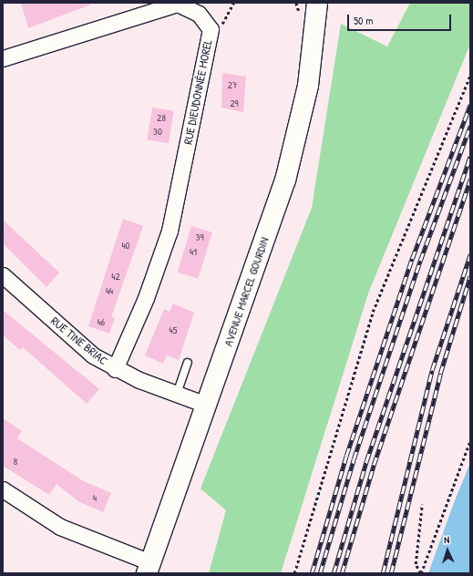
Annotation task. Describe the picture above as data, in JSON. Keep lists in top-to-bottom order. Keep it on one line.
{"streets":{"street":["RUE DIEUDONNÉE MOREL","AVENUE MARCEL GOURDIN","RUE TINE BRIAC"]},"crossings":[["RUE DIEUDONNÉE MOREL","RUE TINE BRIAC"],["AVENUE MARCEL GOURDIN","RUE TINE BRIAC"]],"house_numbers":["27","29","28","30","39","40","41","42","44","46","45","8","4"],"scale_bar":"50 m","north":"top"}
